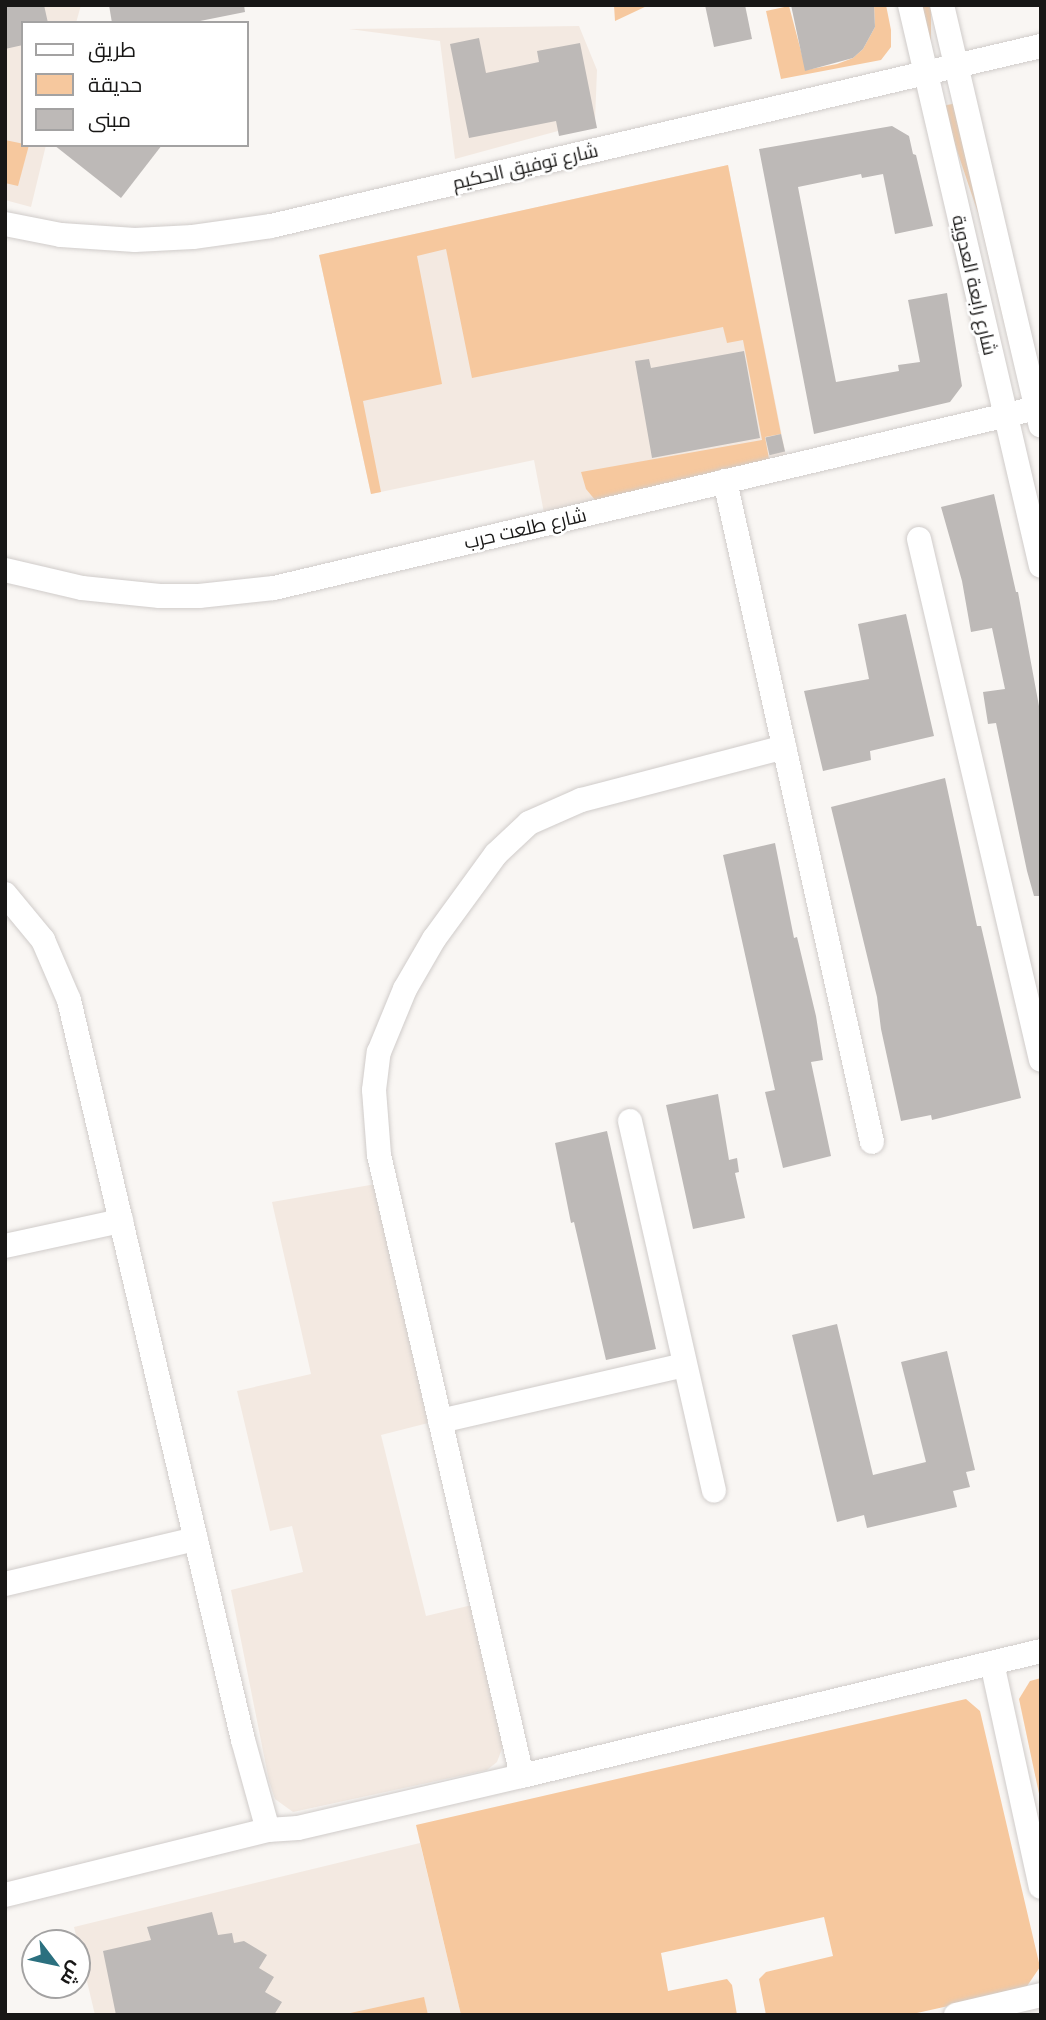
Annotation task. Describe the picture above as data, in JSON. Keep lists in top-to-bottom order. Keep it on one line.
{"streets":{"street":["شارع توفيق الحكيم","شارع رابعة العدوية","شارع طلعت حرب"]},"crossings":[["شارع توفيق الحكيم","شارع رابعة العدوية"],["شارع رابعة العدوية","شارع طلعت حرب"]],"legend":["طريق","حديقة","مبنى"],"north":"bottom right"}
